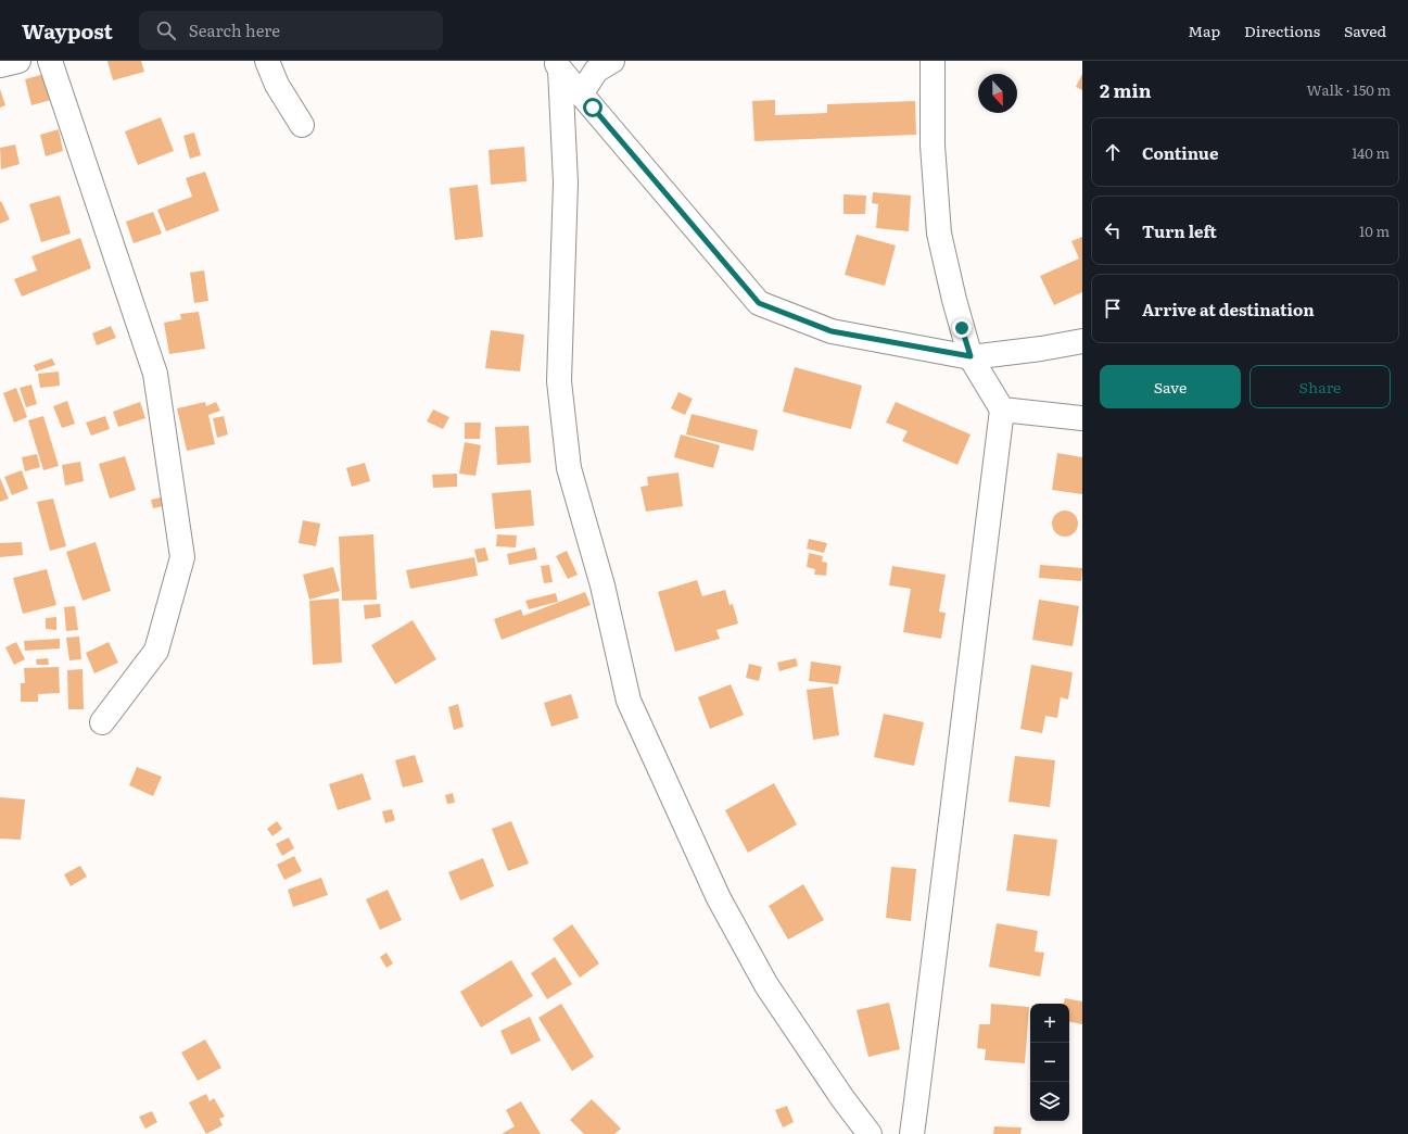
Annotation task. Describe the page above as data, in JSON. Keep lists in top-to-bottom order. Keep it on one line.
{"north":"bottom","page":{"header":"Waypost","search":"Search here","nav":["Map","Directions","Saved"],"heading":["2 min","Walk · 150 m"],"list":[["Continue","140 m"],["Turn left","10 m"],"Arrive at destination"],"buttons":["Save","Share"],"map_buttons":["+","−"]}}
